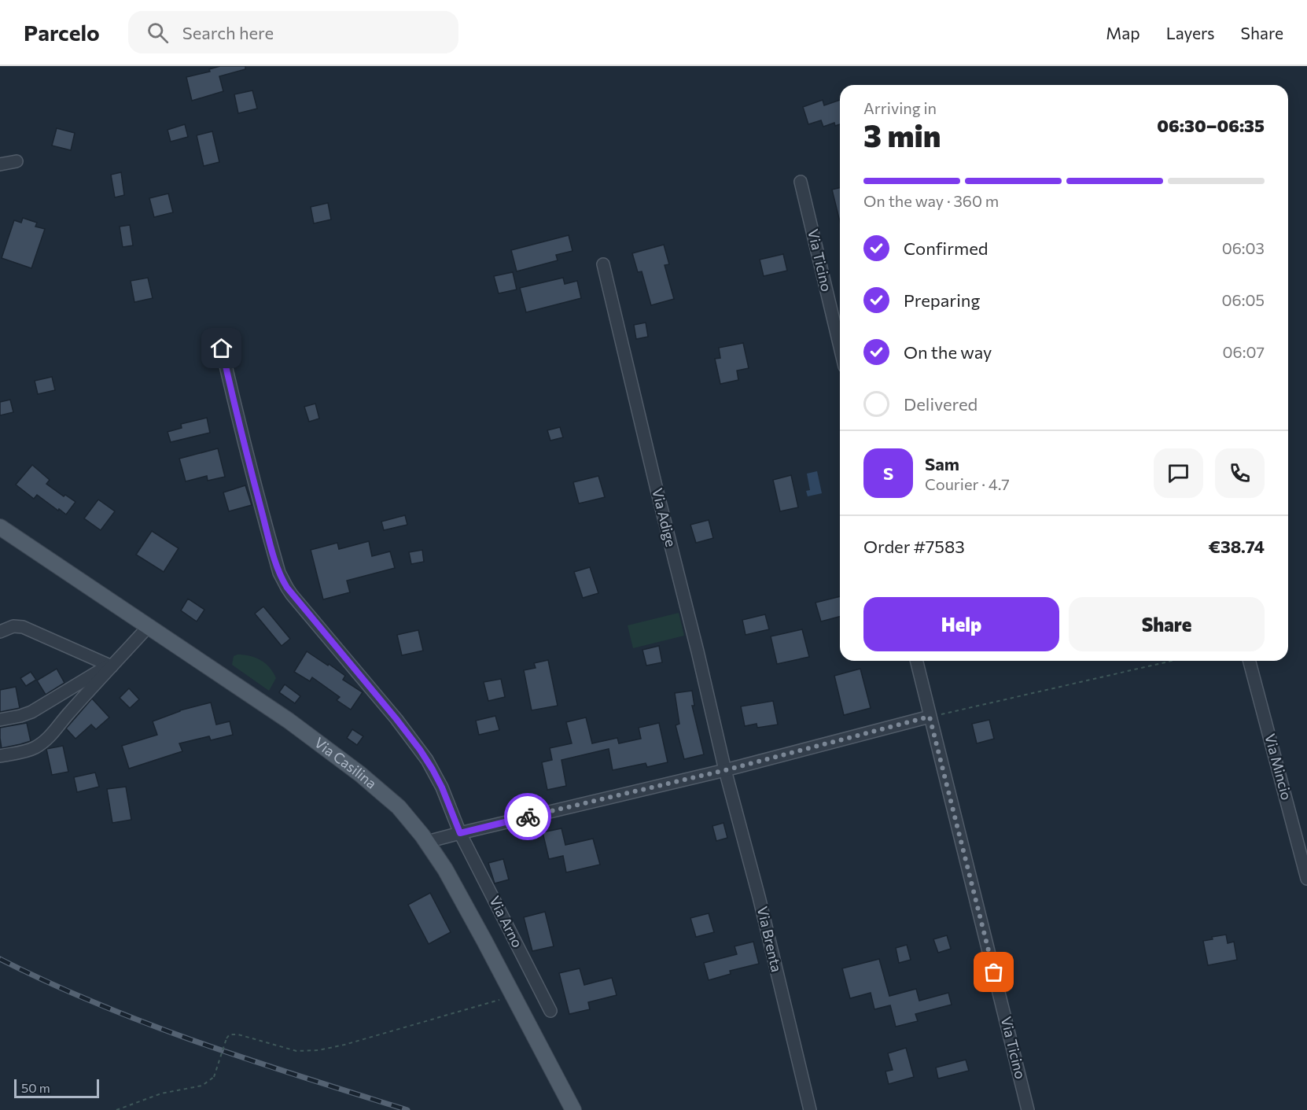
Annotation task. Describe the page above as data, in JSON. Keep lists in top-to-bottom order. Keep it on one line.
{"streets":{"main road":["Via Casilina"],"street":["Via Ticino","Via Adige","Via Mincio","Via Arno","Via Brenta"]},"crossings":[["Via Adige","Via Brenta"]],"scale_bar":"50 m","page":{"header":"Parcelo","search":"Search here","nav":["Map","Layers","Share"],"heading":["3 min","Arriving in","06:30–06:35"],"panel":["Sam","Courier · 4.7","Order #7583","€38.74"],"bar":"On the way · 360 m","list":[["Confirmed","06:03"],["Preparing","06:05"],["On the way","06:07"],"Delivered"],"round":"S","buttons":["Help","Share"],"scale":"50 m"}}
